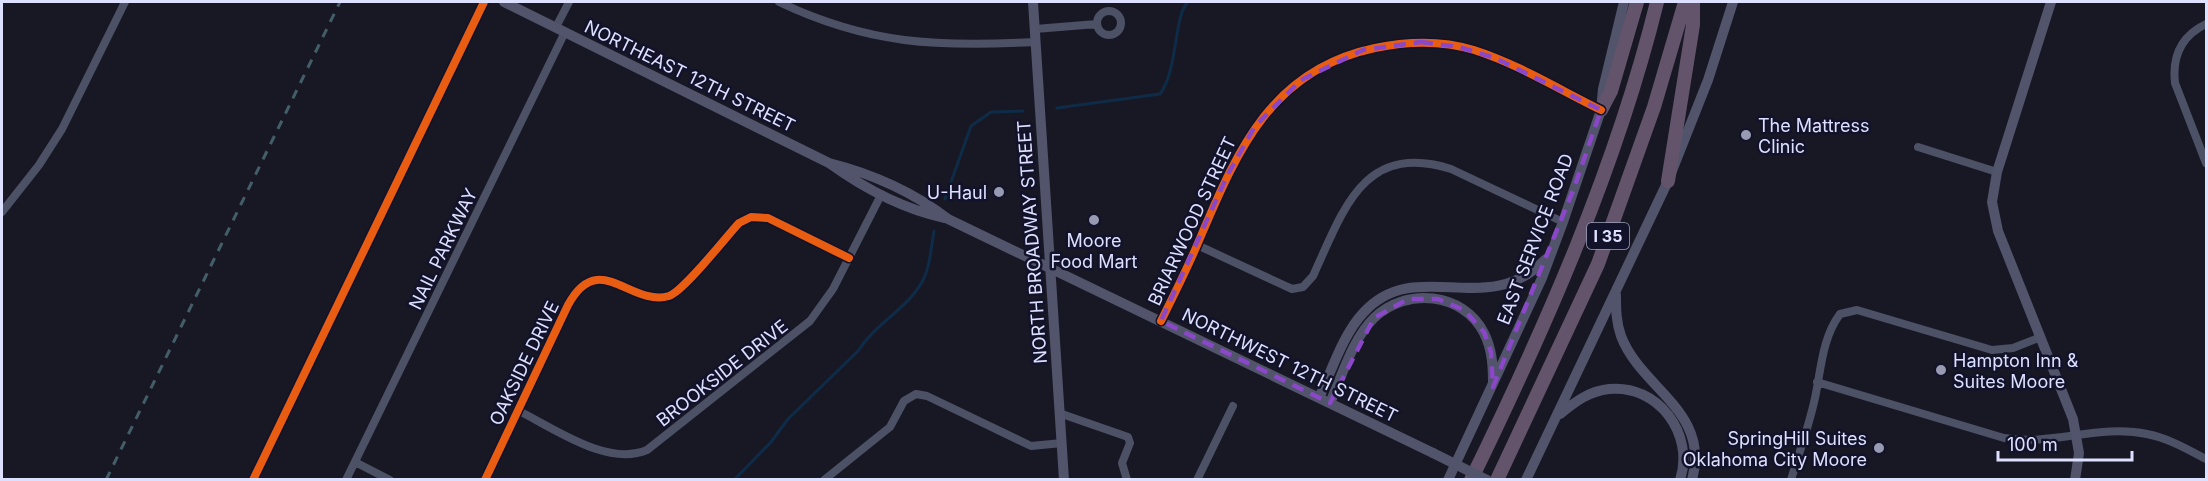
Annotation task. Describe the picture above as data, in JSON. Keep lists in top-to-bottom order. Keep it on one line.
{"streets":{"highway":["I 35"],"main road":["NORTHEAST 12TH STREET","EAST SERVICE ROAD","NORTH BROADWAY STREET","NORTHWEST 12TH STREET"],"street":["BRIARWOOD STREET","NAIL PARKWAY","OAKSIDE DRIVE","BROOKSIDE DRIVE"]},"crossings":[["NORTHEAST 12TH STREET","NAIL PARKWAY"],["NORTHEAST 12TH STREET","NORTHWEST 12TH STREET"],["NORTHEAST 12TH STREET","BROOKSIDE DRIVE"],["BRIARWOOD STREET","EAST SERVICE ROAD"],["BRIARWOOD STREET","NORTHWEST 12TH STREET"],["NORTH BROADWAY STREET","NORTHWEST 12TH STREET"],["OAKSIDE DRIVE","BROOKSIDE DRIVE"]],"places":["The Mattress Clinic","U-Haul","Moore Food Mart","Hampton Inn & Suites Moore","SpringHill Suites Oklahoma City Moore"],"scale_bar":"100 m"}
